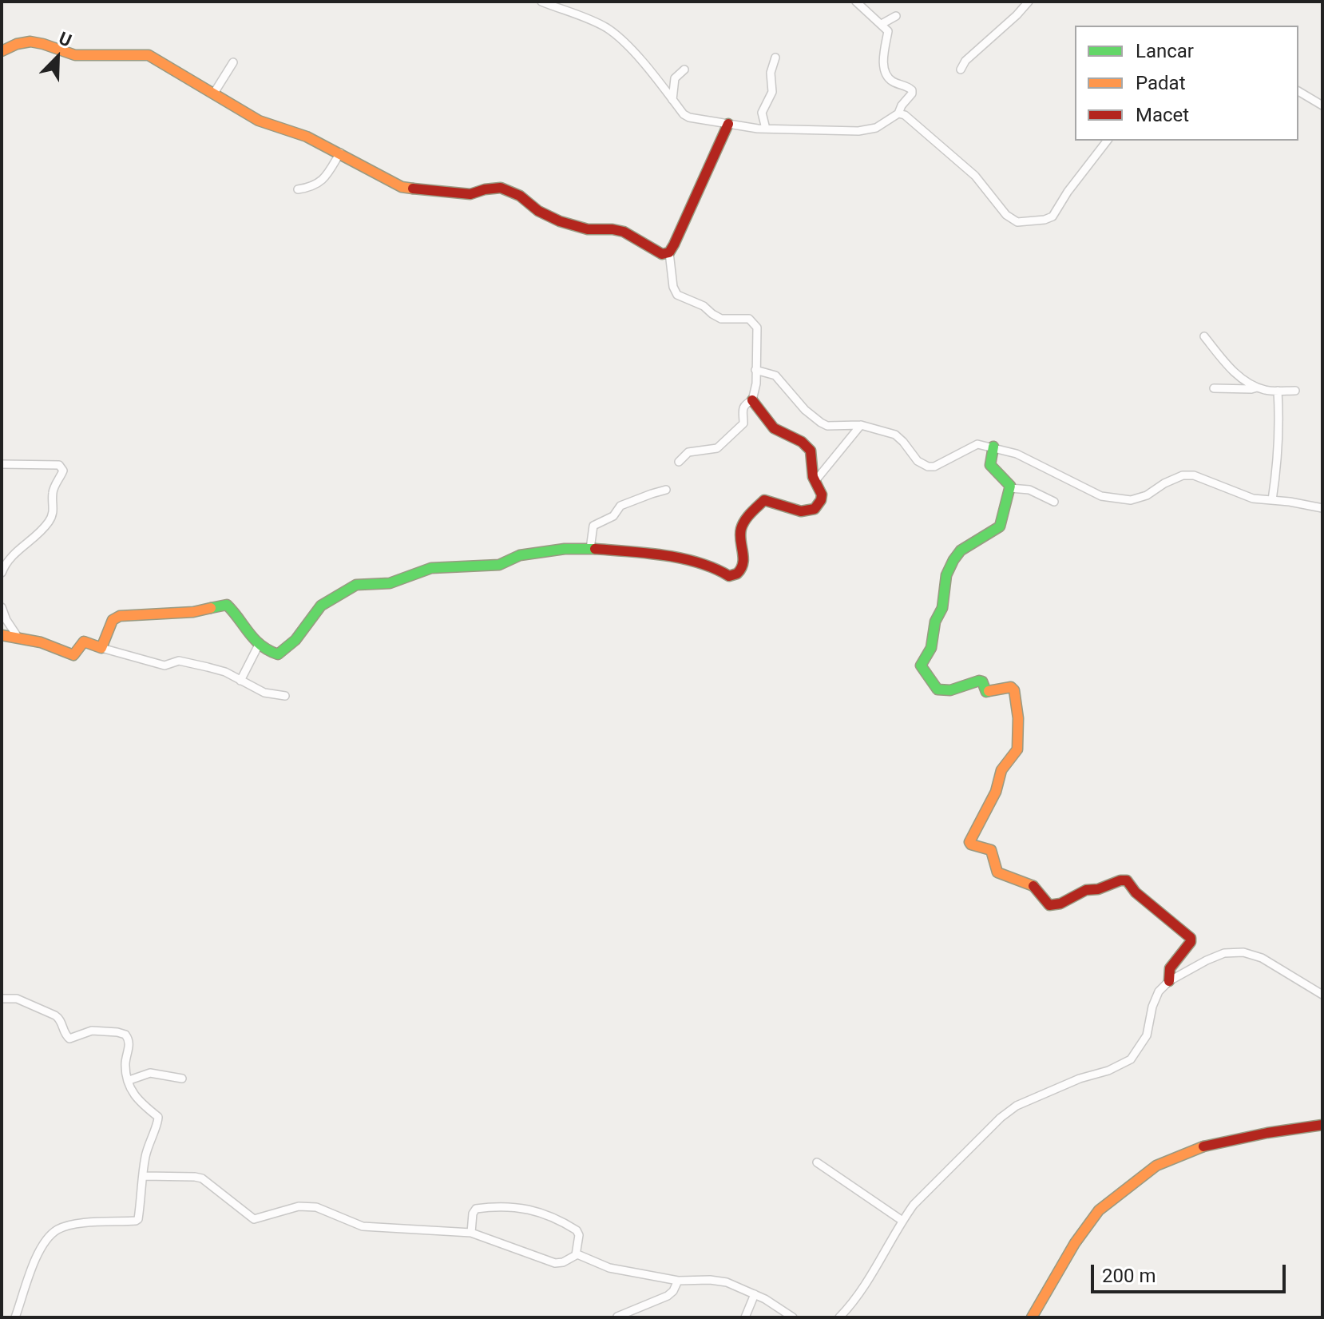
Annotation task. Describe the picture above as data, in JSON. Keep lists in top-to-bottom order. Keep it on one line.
{"legend":["Lancar","Padat","Macet"],"scale_bar":"200 m","north":"top right"}
